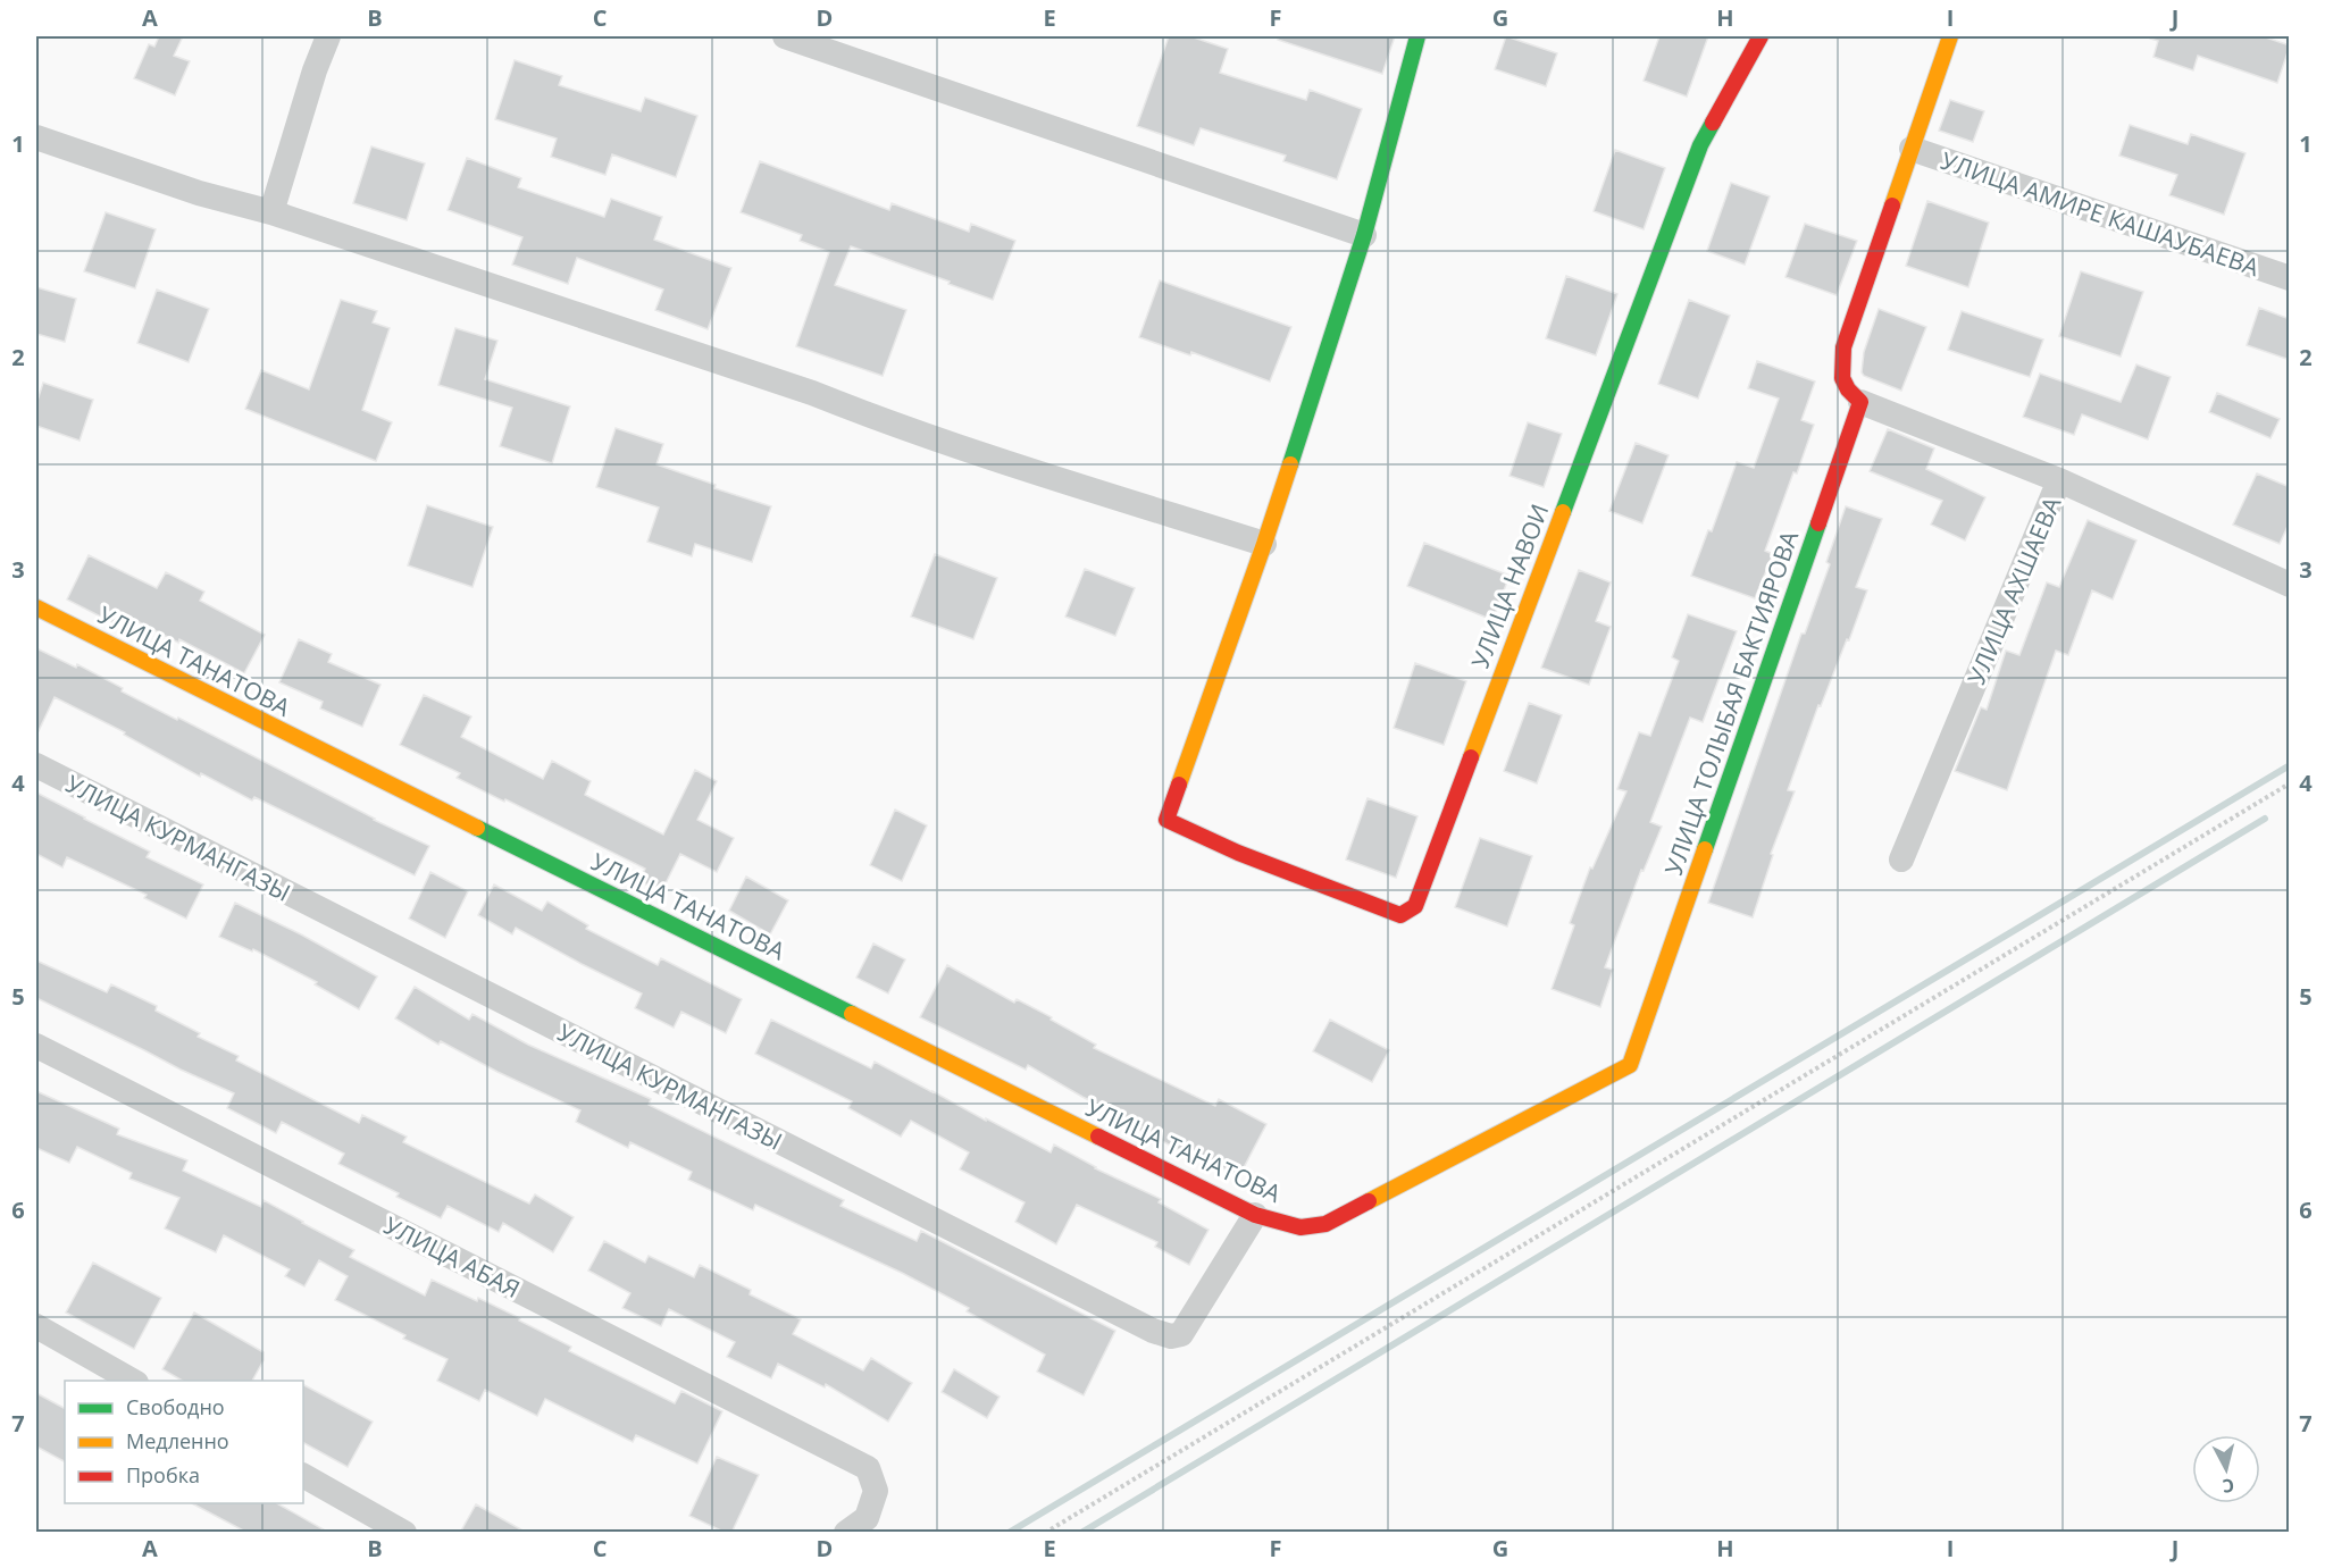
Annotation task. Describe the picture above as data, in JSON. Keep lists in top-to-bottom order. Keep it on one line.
{"streets":{"street":["УЛИЦА АМИРЕ КАШАУБАЕВА","УЛИЦА НАВОИ","УЛИЦА АХШАЕВА","УЛИЦА ТАНАТОВА","УЛИЦА ТОЛЫБАЯ БАКТИЯРОВА","УЛИЦА КУРМАНГАЗЫ","УЛИЦА АБАЯ"]},"crossings":[["УЛИЦА АХШАЕВА","УЛИЦА ТОЛЫБАЯ БАКТИЯРОВА"],["УЛИЦА ТАНАТОВА","УЛИЦА ТОЛЫБАЯ БАКТИЯРОВА"],["УЛИЦА ТАНАТОВА","УЛИЦА КУРМАНГАЗЫ"]],"legend":["Свободно","Медленно","Пробка"],"north":"bottom","grid":{"columns":["A","B","C","D","E","F","G","H","I","J"],"rows":["1","2","3","4","5","6","7"]}}
